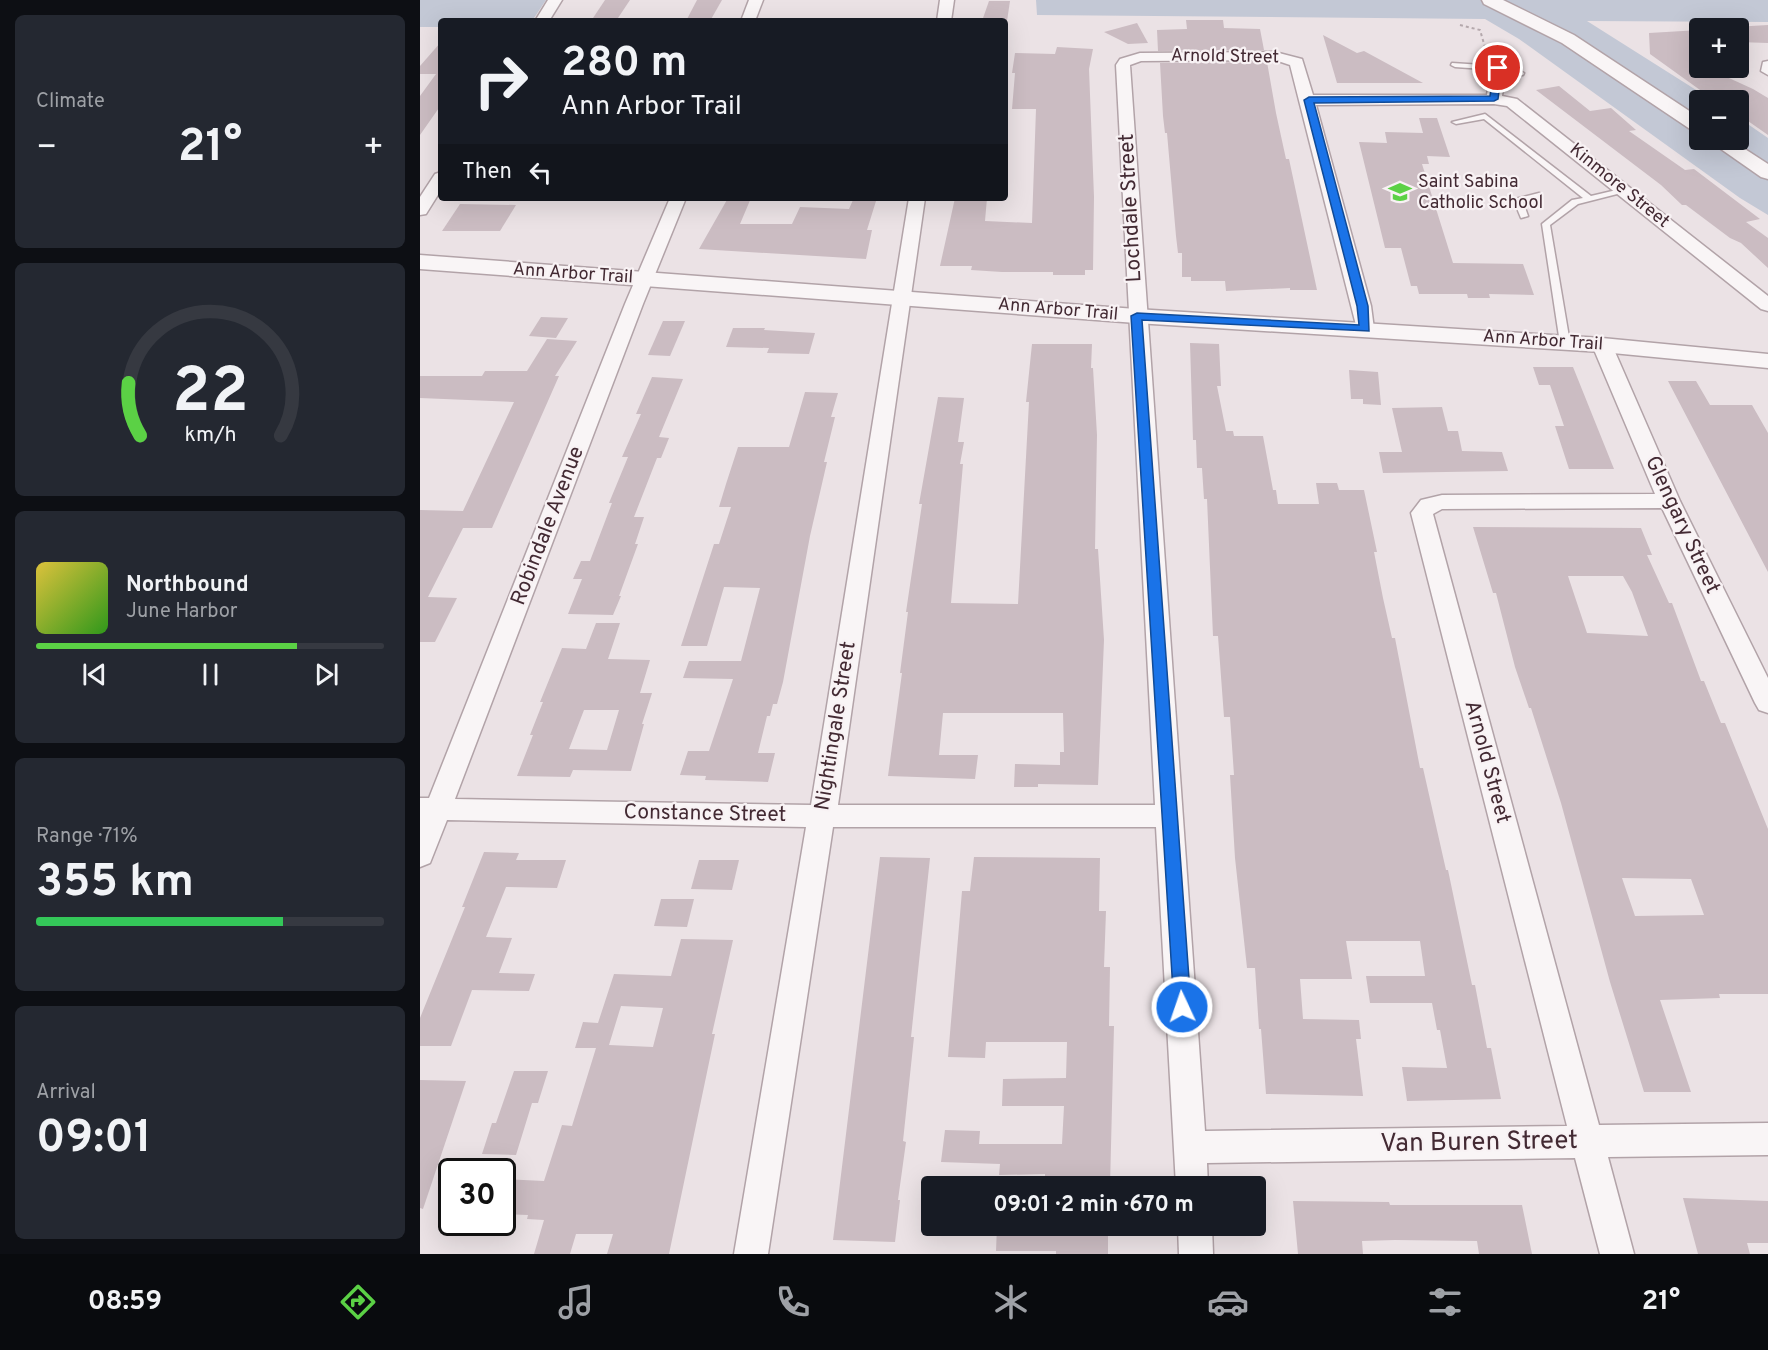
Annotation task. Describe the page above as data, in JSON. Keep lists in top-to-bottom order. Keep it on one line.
{"streets":{"street":["Arnold Street","Kinmore Street","Lochdale Street","Ann Arbor Trail","Glengary Street","Robindale Avenue","Nightingale Street","Constance Street","Van Buren Street"]},"crossings":[["Arnold Street","Lochdale Street"],["Arnold Street","Ann Arbor Trail"],["Arnold Street","Glengary Street"],["Arnold Street","Van Buren Street"],["Lochdale Street","Ann Arbor Trail"],["Lochdale Street","Constance Street"],["Lochdale Street","Van Buren Street"],["Ann Arbor Trail","Glengary Street"],["Ann Arbor Trail","Robindale Avenue"],["Ann Arbor Trail","Nightingale Street"],["Robindale Avenue","Constance Street"],["Nightingale Street","Constance Street"]],"places":{"school or university":["Saint Sabina Catholic School"]},"page":{"tile":["Climate",["Range · 71%","355 km"],["Arrival","09:01"]],"map_buttons":["+","−"],"turn":["280 m","Ann Arbor Trail"],"heat":["−","21°","+"],"then":"Then","song":["Northbound","June Harbor"],"limit":"30","trip":"09:01 · 2 min · 670 m","tabs":["08:59","21°"],"gauge":["22","km/h"]}}
